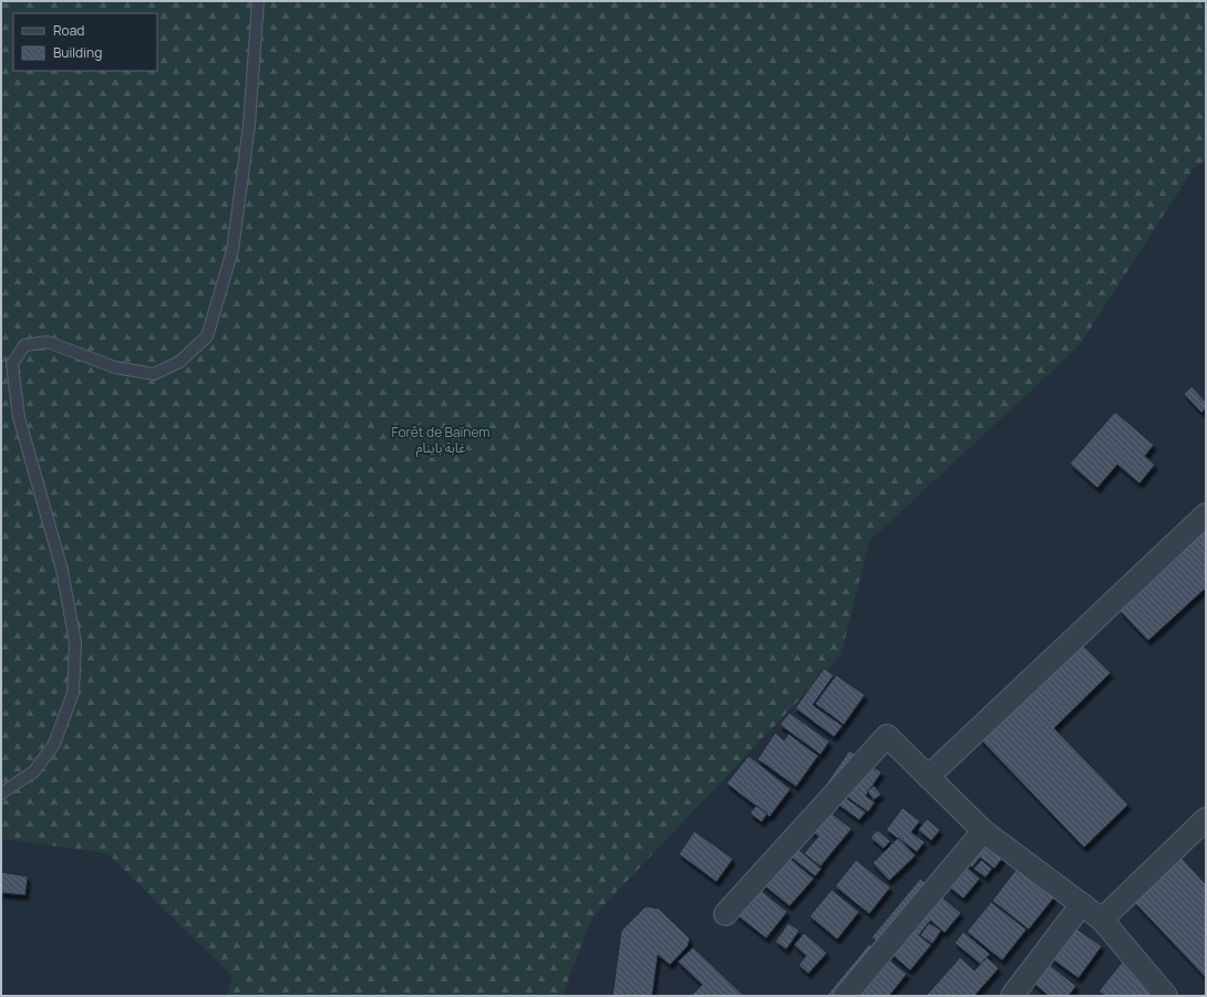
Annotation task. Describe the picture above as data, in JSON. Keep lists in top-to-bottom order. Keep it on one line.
{"parks":["Forêt de Baïnem غابة باينام"],"legend":["Road","Building"]}
